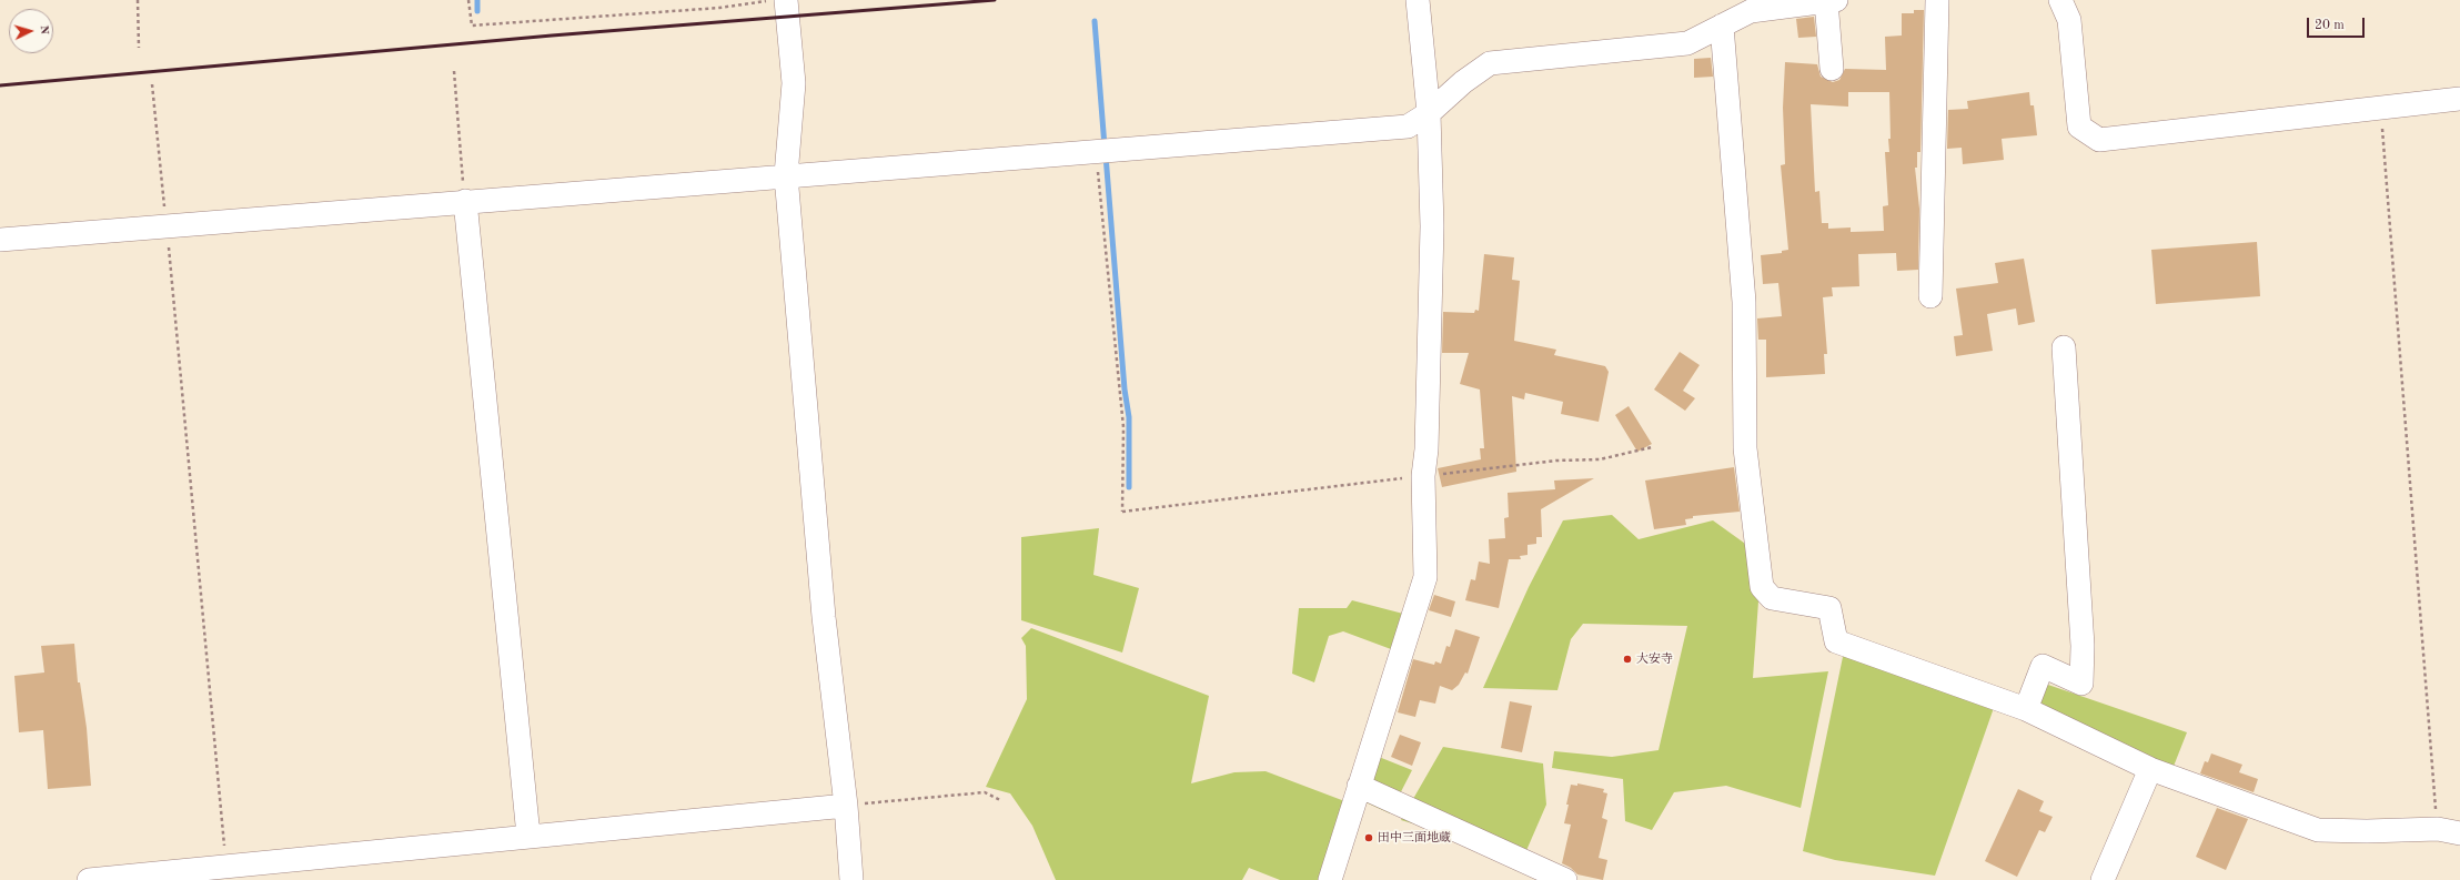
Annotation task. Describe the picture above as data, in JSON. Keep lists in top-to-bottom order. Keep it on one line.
{"places":["大安寺","田中三面地蔵"],"scale_bar":"20 m","north":"right"}
